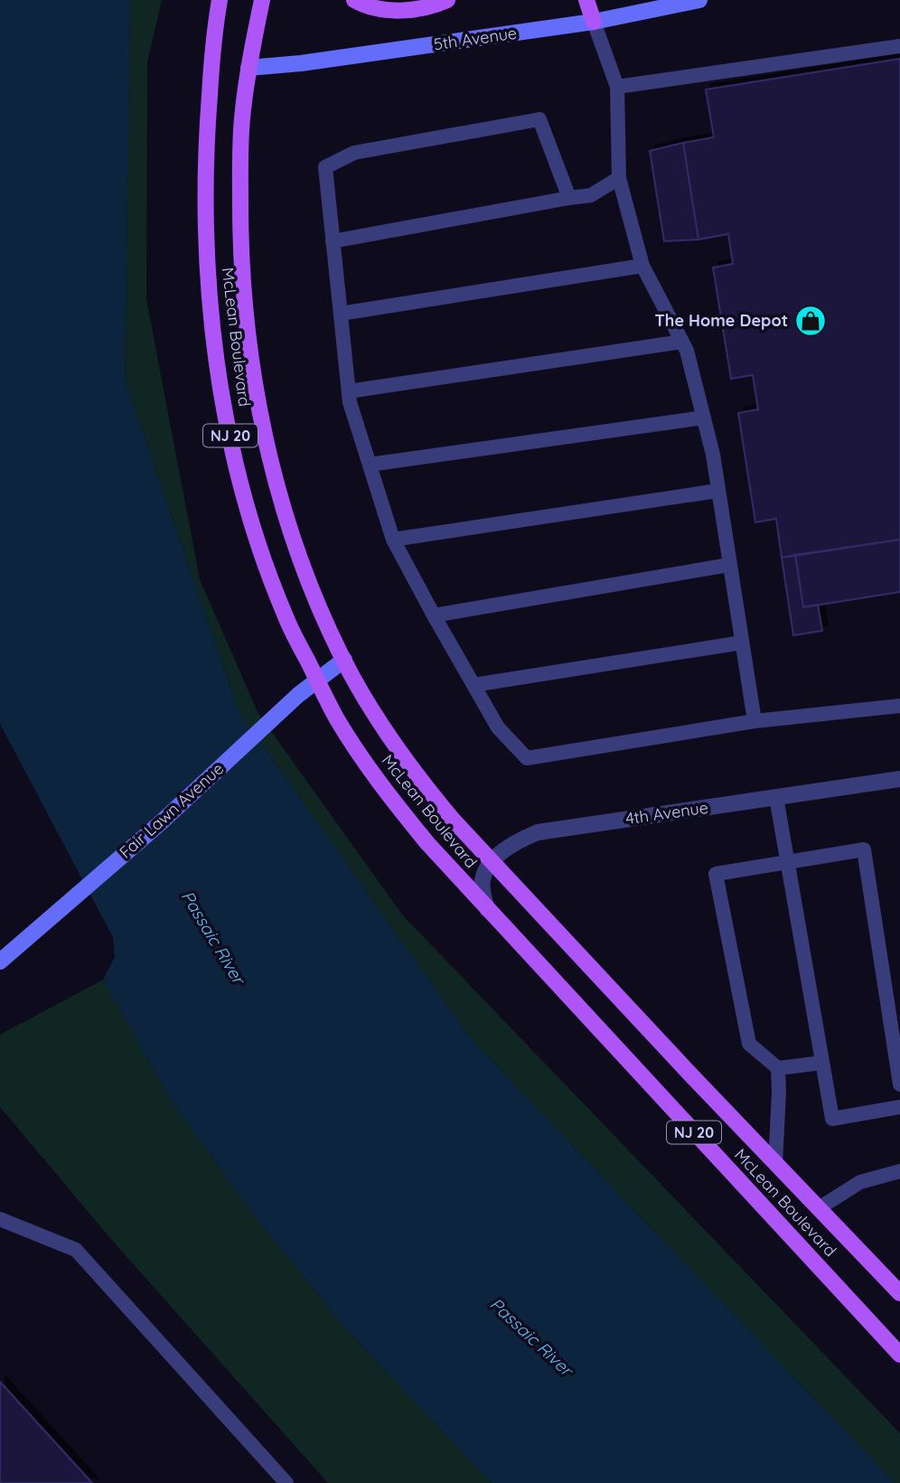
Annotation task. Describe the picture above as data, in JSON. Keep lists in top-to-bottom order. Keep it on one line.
{"streets":{"main road":["5th Avenue","McLean Boulevard","NJ 20","Fair Lawn Avenue"],"street":["4th Avenue"]},"crossings":[["5th Avenue","McLean Boulevard"],["McLean Boulevard","Fair Lawn Avenue"],["McLean Boulevard","4th Avenue"]],"water":["Passaic River"],"places":{"shop":["The Home Depot"]}}
